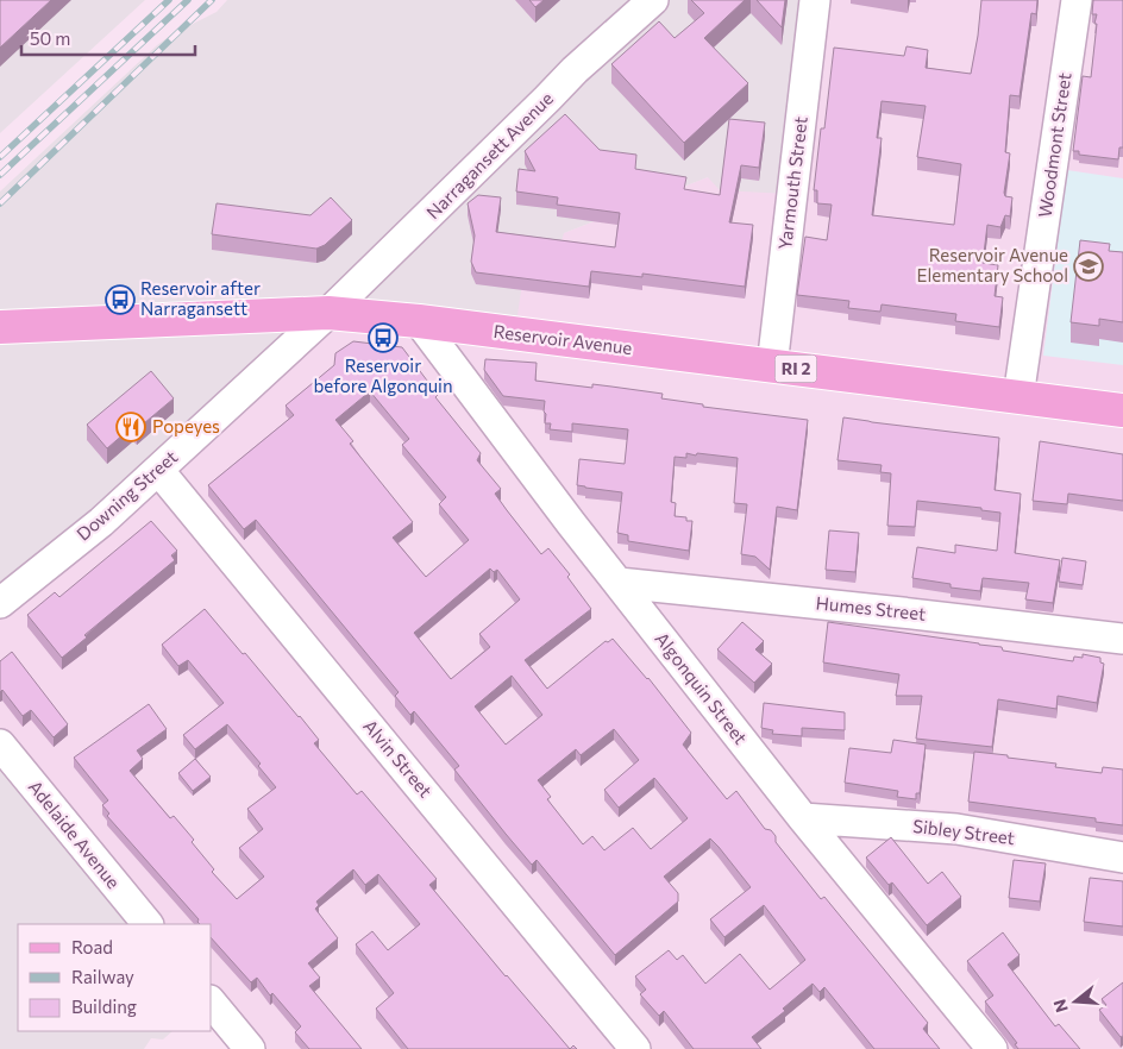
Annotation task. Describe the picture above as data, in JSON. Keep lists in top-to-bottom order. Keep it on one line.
{"streets":{"main road":["Reservoir Avenue","RI 2"],"street":["Woodmont Street","Narragansett Avenue","Yarmouth Street","Downing Street","Humes Street","Algonquin Street","Alvin Street","Sibley Street","Adelaide Avenue"]},"crossings":[["Woodmont Street","Reservoir Avenue"],["Narragansett Avenue","Reservoir Avenue"],["Narragansett Avenue","Downing Street"],["Yarmouth Street","Reservoir Avenue"],["Reservoir Avenue","Downing Street"],["Reservoir Avenue","Algonquin Street"],["Downing Street","Alvin Street"],["Humes Street","Algonquin Street"],["Algonquin Street","Sibley Street"]],"places":{"school or university":["Reservoir Avenue Elementary School"],"bus stop":["Reservoir after Narragansett","Reservoir before Algonquin"],"restaurant":["Popeyes"]},"legend":["Road","Railway","Building"],"scale_bar":"50 m","north":"left"}
